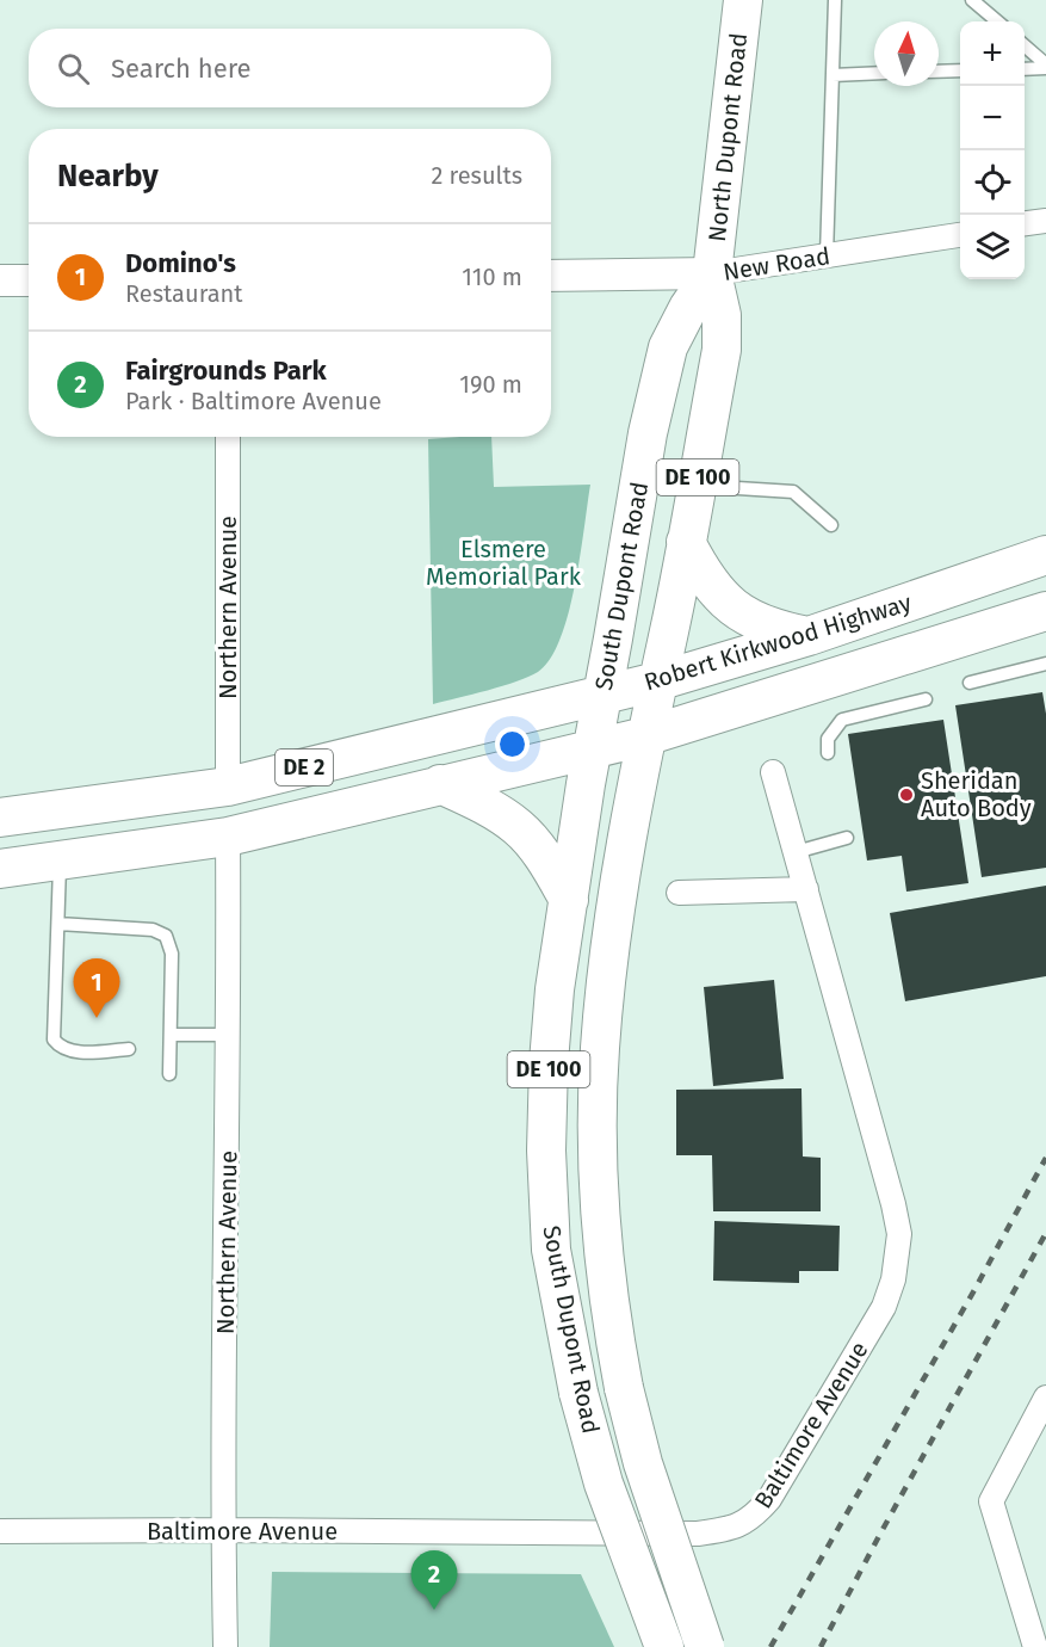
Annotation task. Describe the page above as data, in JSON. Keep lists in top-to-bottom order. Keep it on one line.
{"streets":{"main road":["North Dupont Road","DE 100","South Dupont Road","Robert Kirkwood Highway","DE 2"],"street":["New Road","Northern Avenue","Baltimore Avenue"]},"crossings":[["North Dupont Road","New Road"],["North Dupont Road","South Dupont Road"],["New Road","South Dupont Road"],["South Dupont Road","Robert Kirkwood Highway"],["South Dupont Road","DE 2"],["Northern Avenue","Robert Kirkwood Highway"],["Northern Avenue","DE 2"],["Northern Avenue","Baltimore Avenue"]],"parks":["Elsmere Memorial Park"],"places":["Sheridan Auto Body"],"north":"top","page":{"map_buttons":["+","−"],"search":"Search here","heading":["Nearby","2 results"],"list":[{"mark":"1","name":"Domino's","note":"Restaurant","value":"110 m"},{"mark":"2","name":"Fairgrounds Park","note":"Park · Baltimore Avenue","value":"190 m"}],"pins":["1","2"]}}
